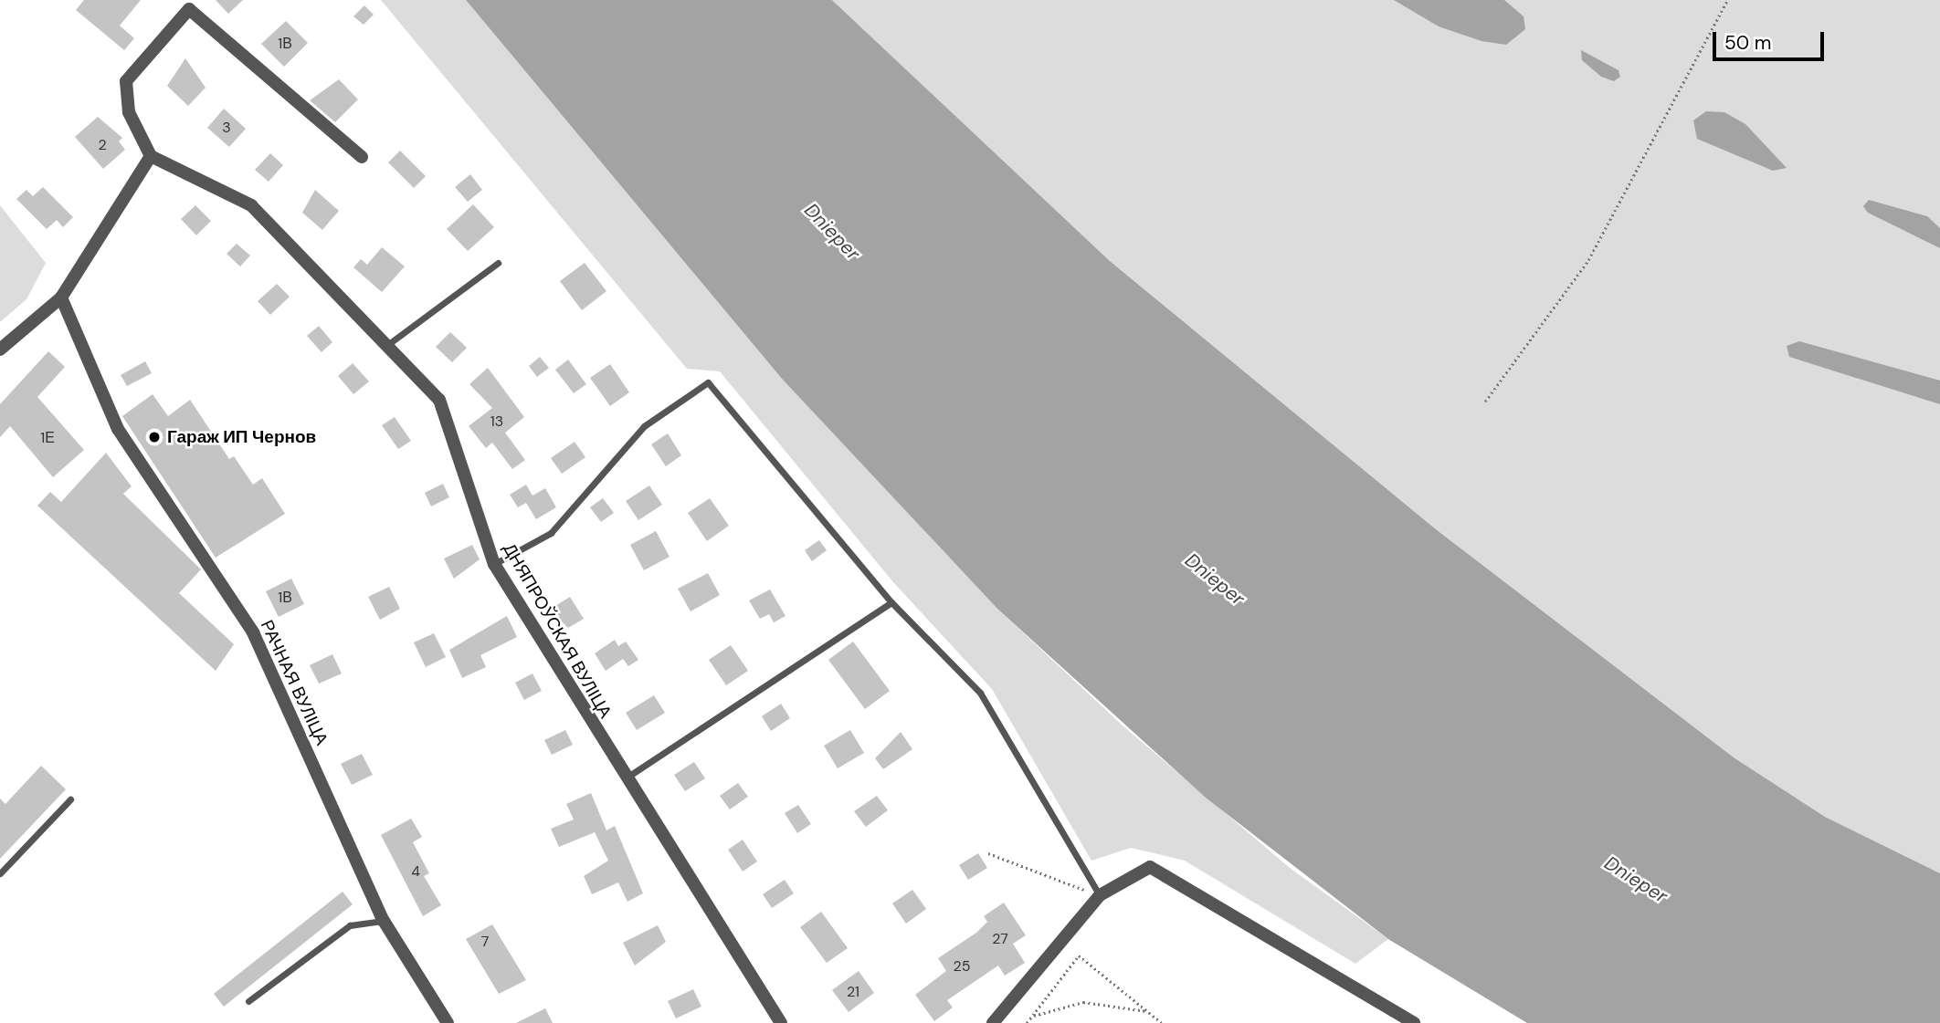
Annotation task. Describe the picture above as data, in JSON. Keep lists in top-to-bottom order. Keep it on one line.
{"streets":{"street":["ДНЯПРОЎСКАЯ ВУЛІЦА","РАЧНАЯ ВУЛІЦА"]},"water":["Dnieper"],"places":["Гараж ИП Чернов"],"house_numbers":["1В","3","2","13","1Е","1В","4","27","7","25","21"],"scale_bar":"50 m"}
